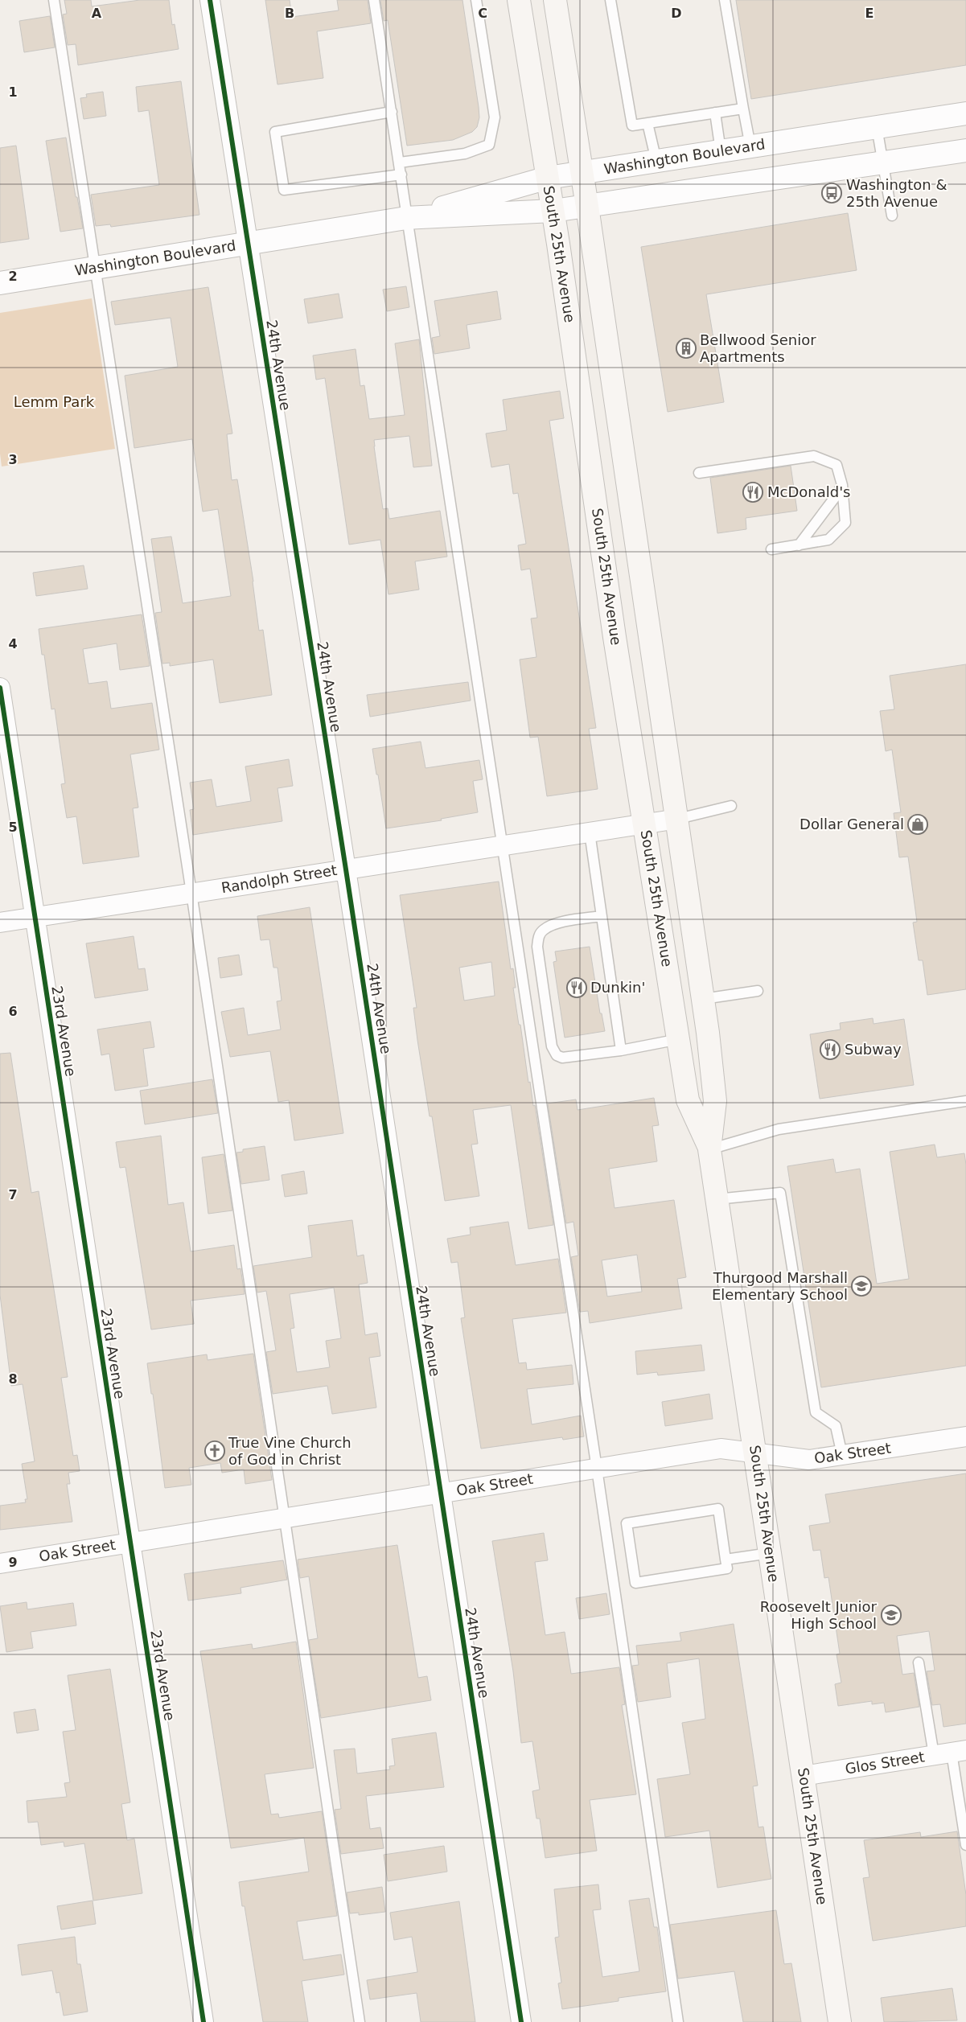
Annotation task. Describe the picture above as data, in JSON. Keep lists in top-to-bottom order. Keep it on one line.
{"streets":{"main road":["South 25th Avenue"],"street":["Washington Boulevard","24th Avenue","Randolph Street","23rd Avenue","Oak Street","Glos Street"]},"crossings":[["Washington Boulevard","South 25th Avenue"],["Washington Boulevard","24th Avenue"],["South 25th Avenue","Randolph Street"],["South 25th Avenue","Oak Street"],["South 25th Avenue","Glos Street"],["24th Avenue","Randolph Street"],["24th Avenue","Oak Street"],["Randolph Street","23rd Avenue"],["23rd Avenue","Oak Street"]],"parks":["Lemm Park"],"places":{"bus stop":["Washington & 25th Avenue"],"building":["Bellwood Senior Apartments"],"restaurant":["McDonald's","Dunkin'","Subway"],"shop":["Dollar General"],"school or university":["Thurgood Marshall Elementary School","Roosevelt Junior High School"],"church":["True Vine Church of God in Christ"]},"grid":{"columns":["A","B","C","D","E"],"rows":["1","2","3","4","5","6","7","8","9"]}}
